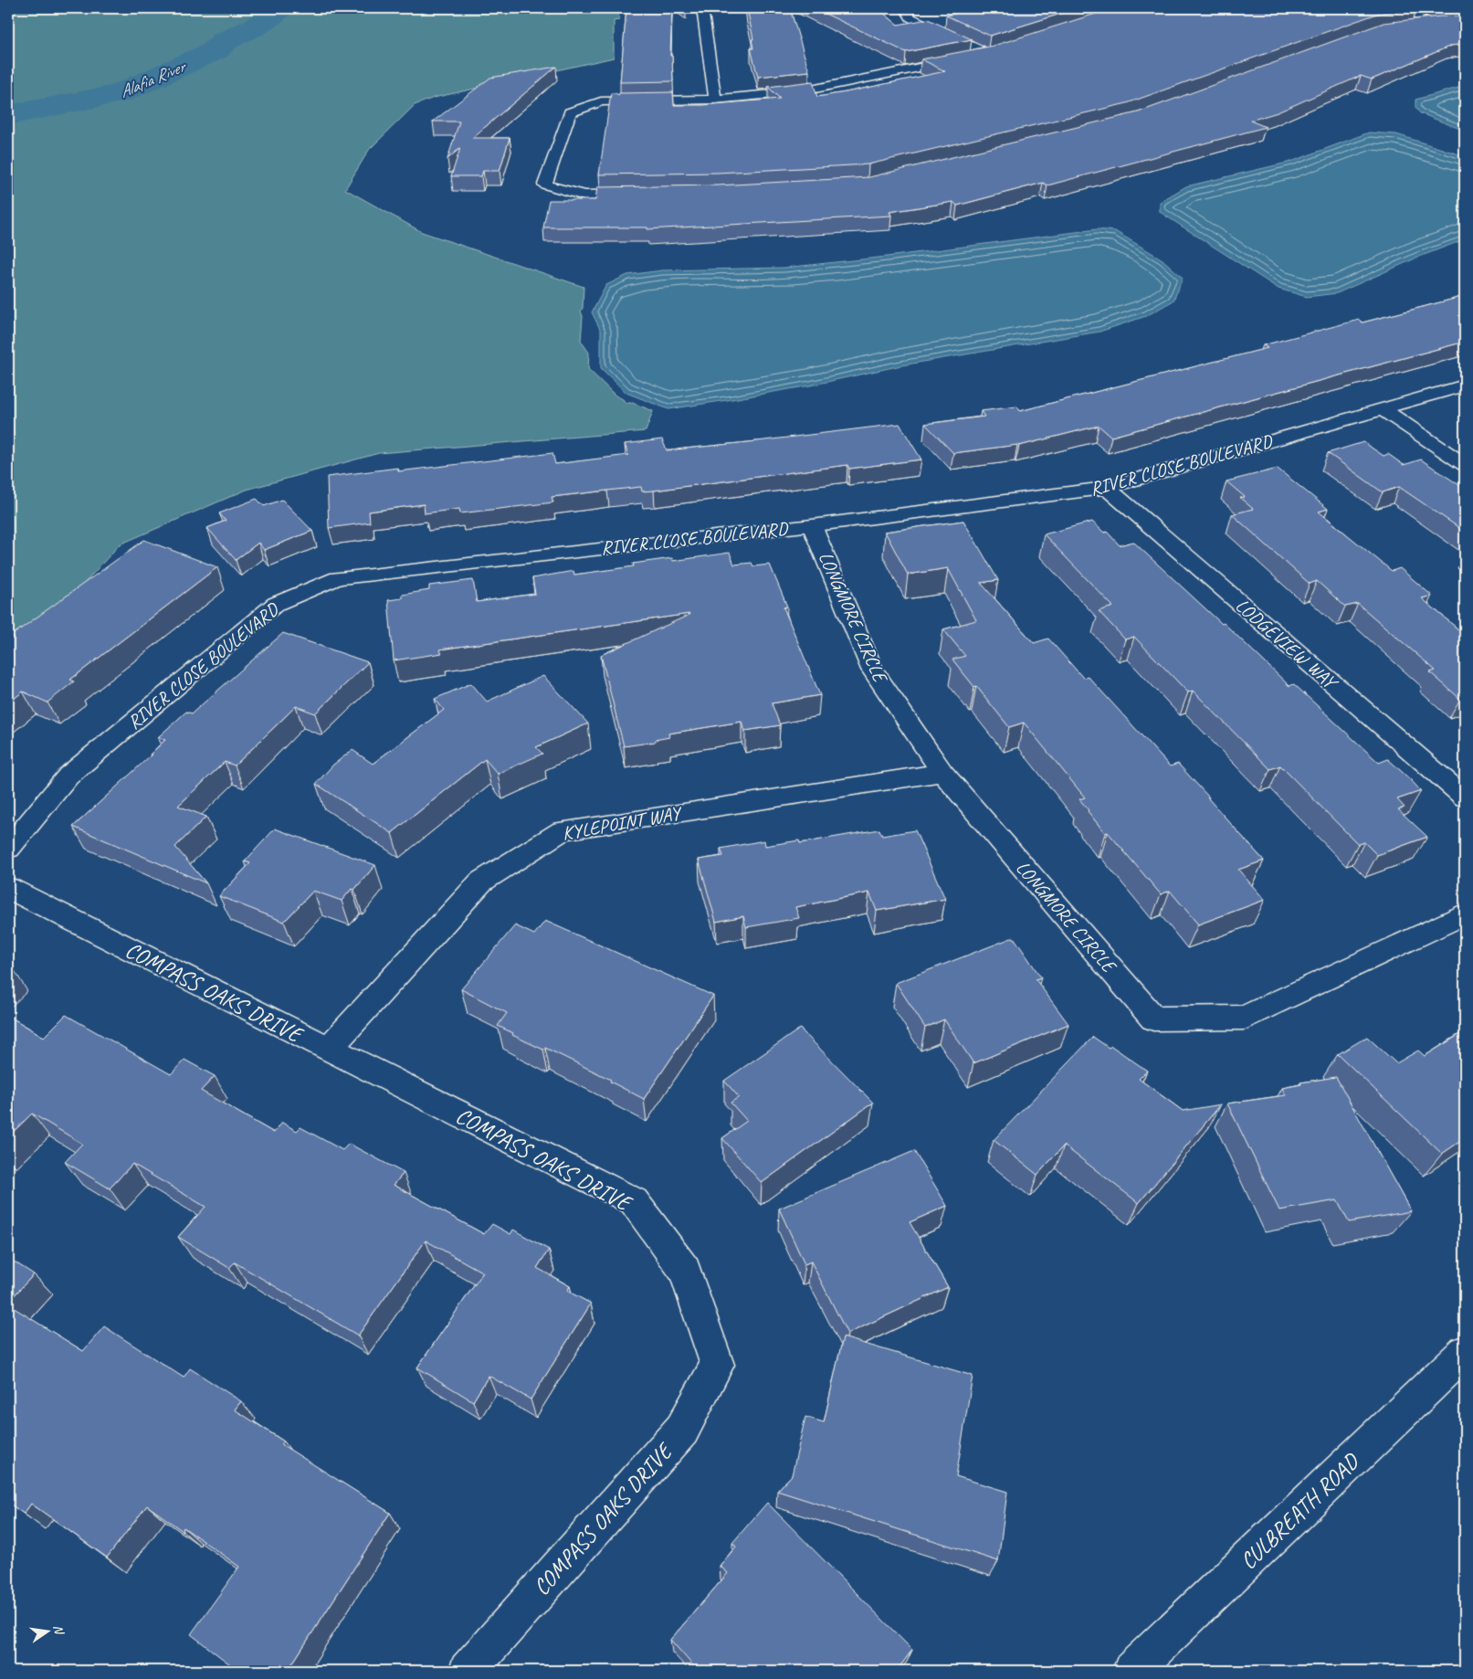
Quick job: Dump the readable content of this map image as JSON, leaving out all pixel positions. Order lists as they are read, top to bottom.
{
  "streets": {
    "street": [
      "RIVER CLOSE BOULEVARD",
      "LONGMORE CIRCLE",
      "LODGEVIEW WAY",
      "KYLEPOINT WAY",
      "COMPASS OAKS DRIVE",
      "CULBREATH ROAD"
    ]
  },
  "crossings": [
    ["RIVER CLOSE BOULEVARD", "LONGMORE CIRCLE"],
    ["RIVER CLOSE BOULEVARD", "LODGEVIEW WAY"],
    ["LONGMORE CIRCLE", "KYLEPOINT WAY"],
    ["KYLEPOINT WAY", "COMPASS OAKS DRIVE"]
  ],
  "water": ["Alafia River"],
  "north": "right"
}
